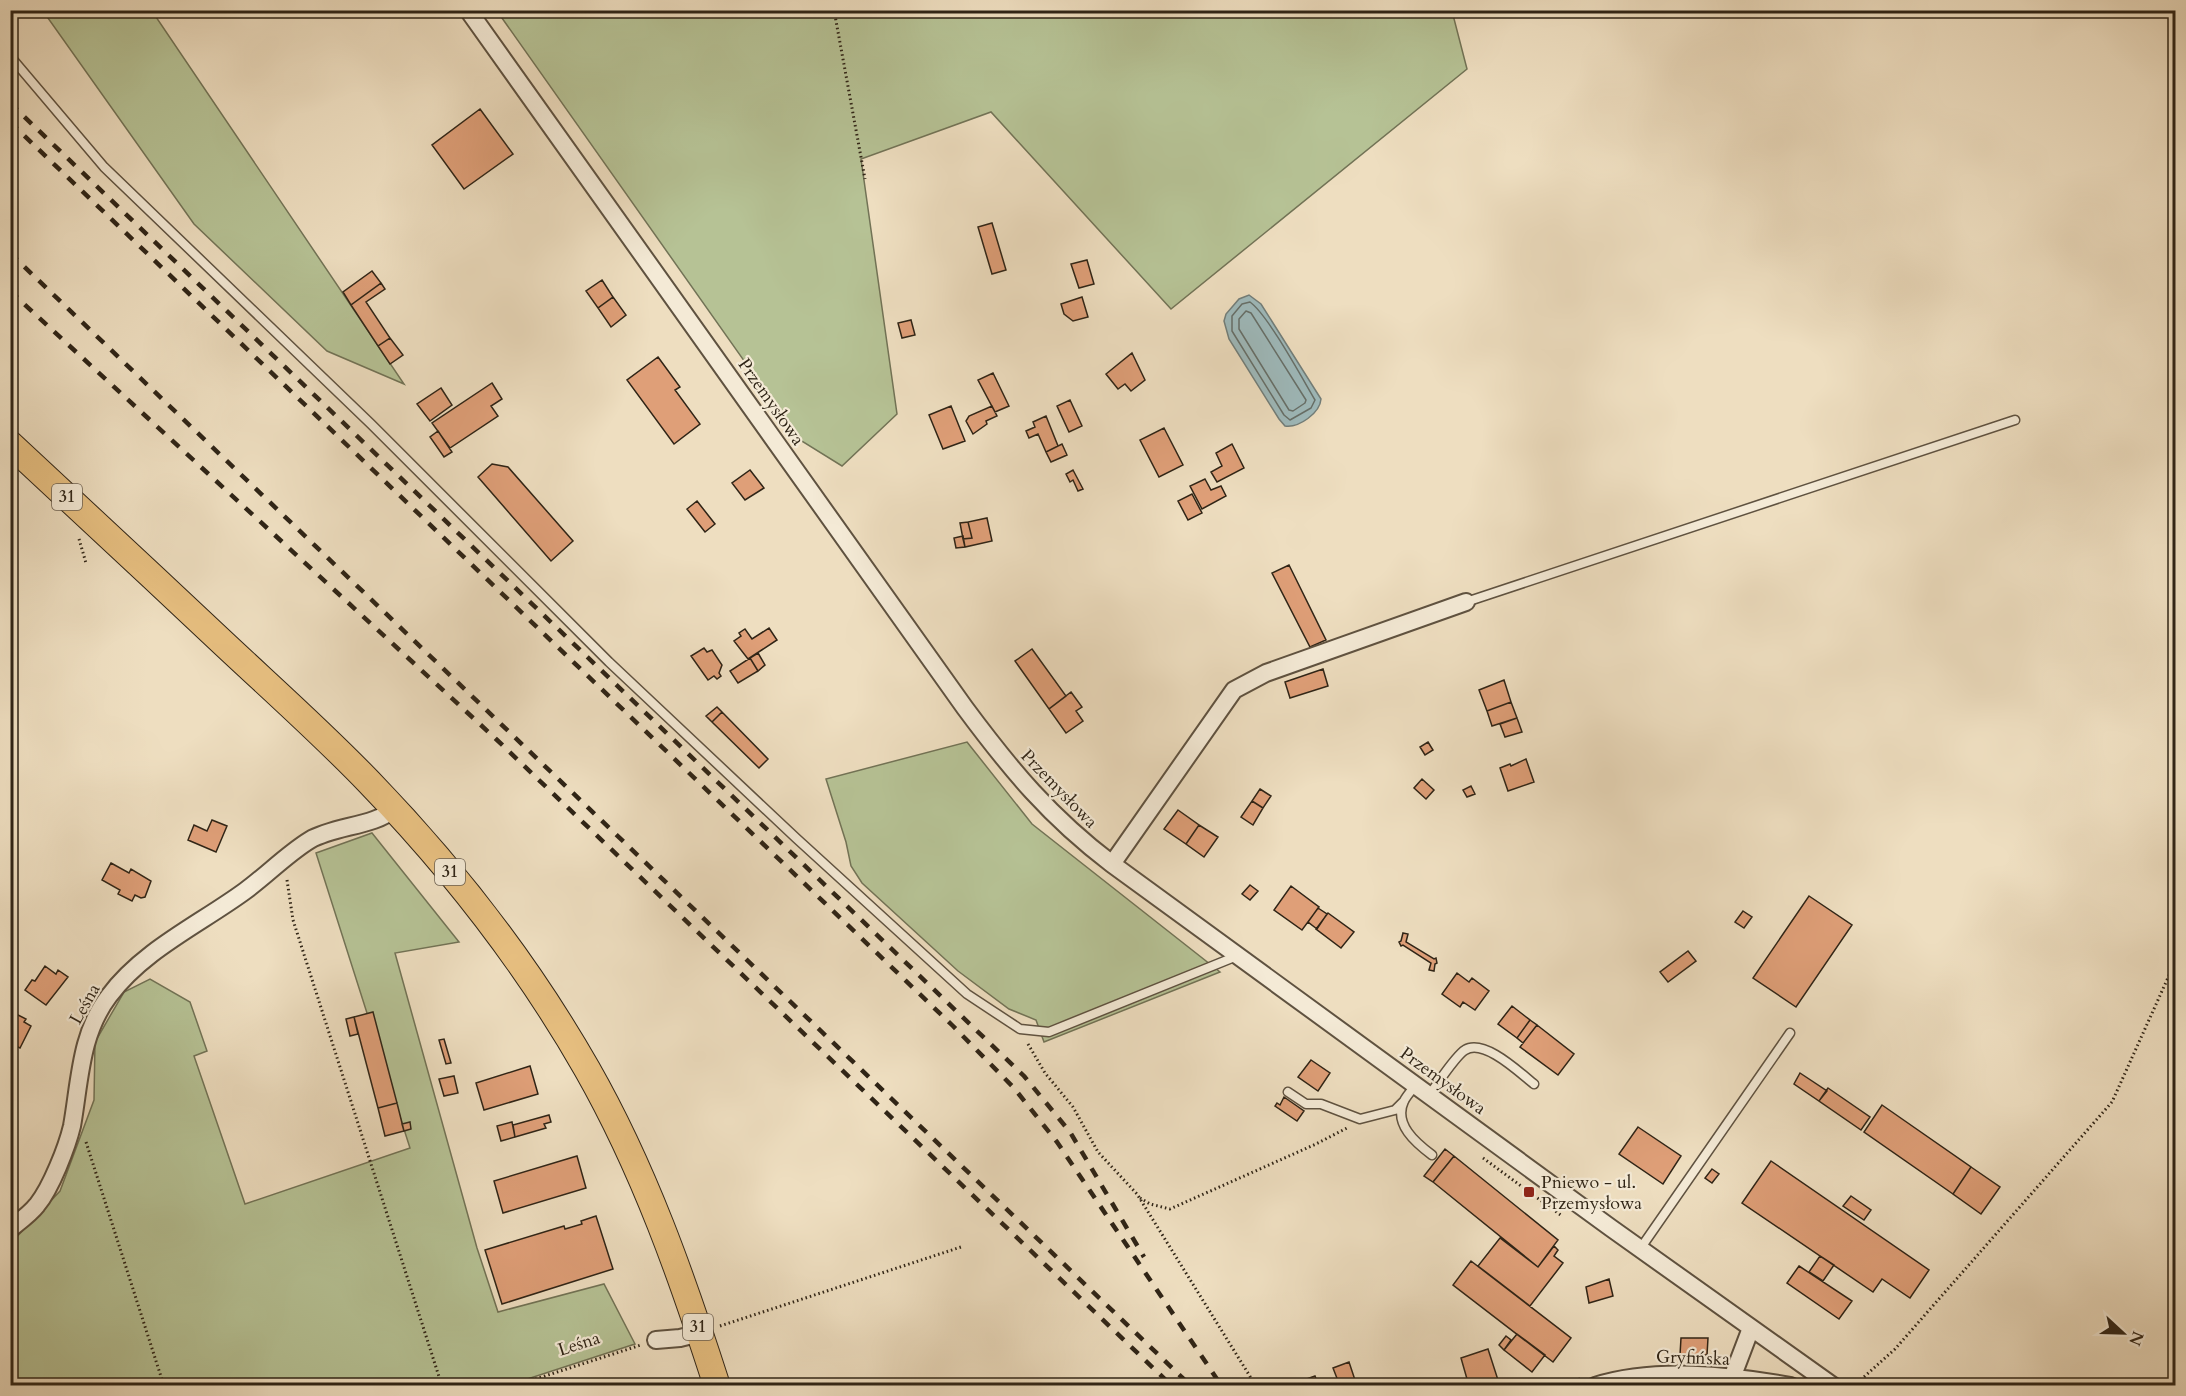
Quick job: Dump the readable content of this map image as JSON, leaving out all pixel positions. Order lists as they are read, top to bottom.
{
  "streets": {
    "main road": ["31"],
    "street": ["Przemysłowa", "Leśna", "Gryfińska"]
  },
  "crossings": [
    ["31", "Leśna"]
  ],
  "places": {
    "transit": ["Pniewo - ul. Przemysłowa"]
  },
  "north": "right"
}
